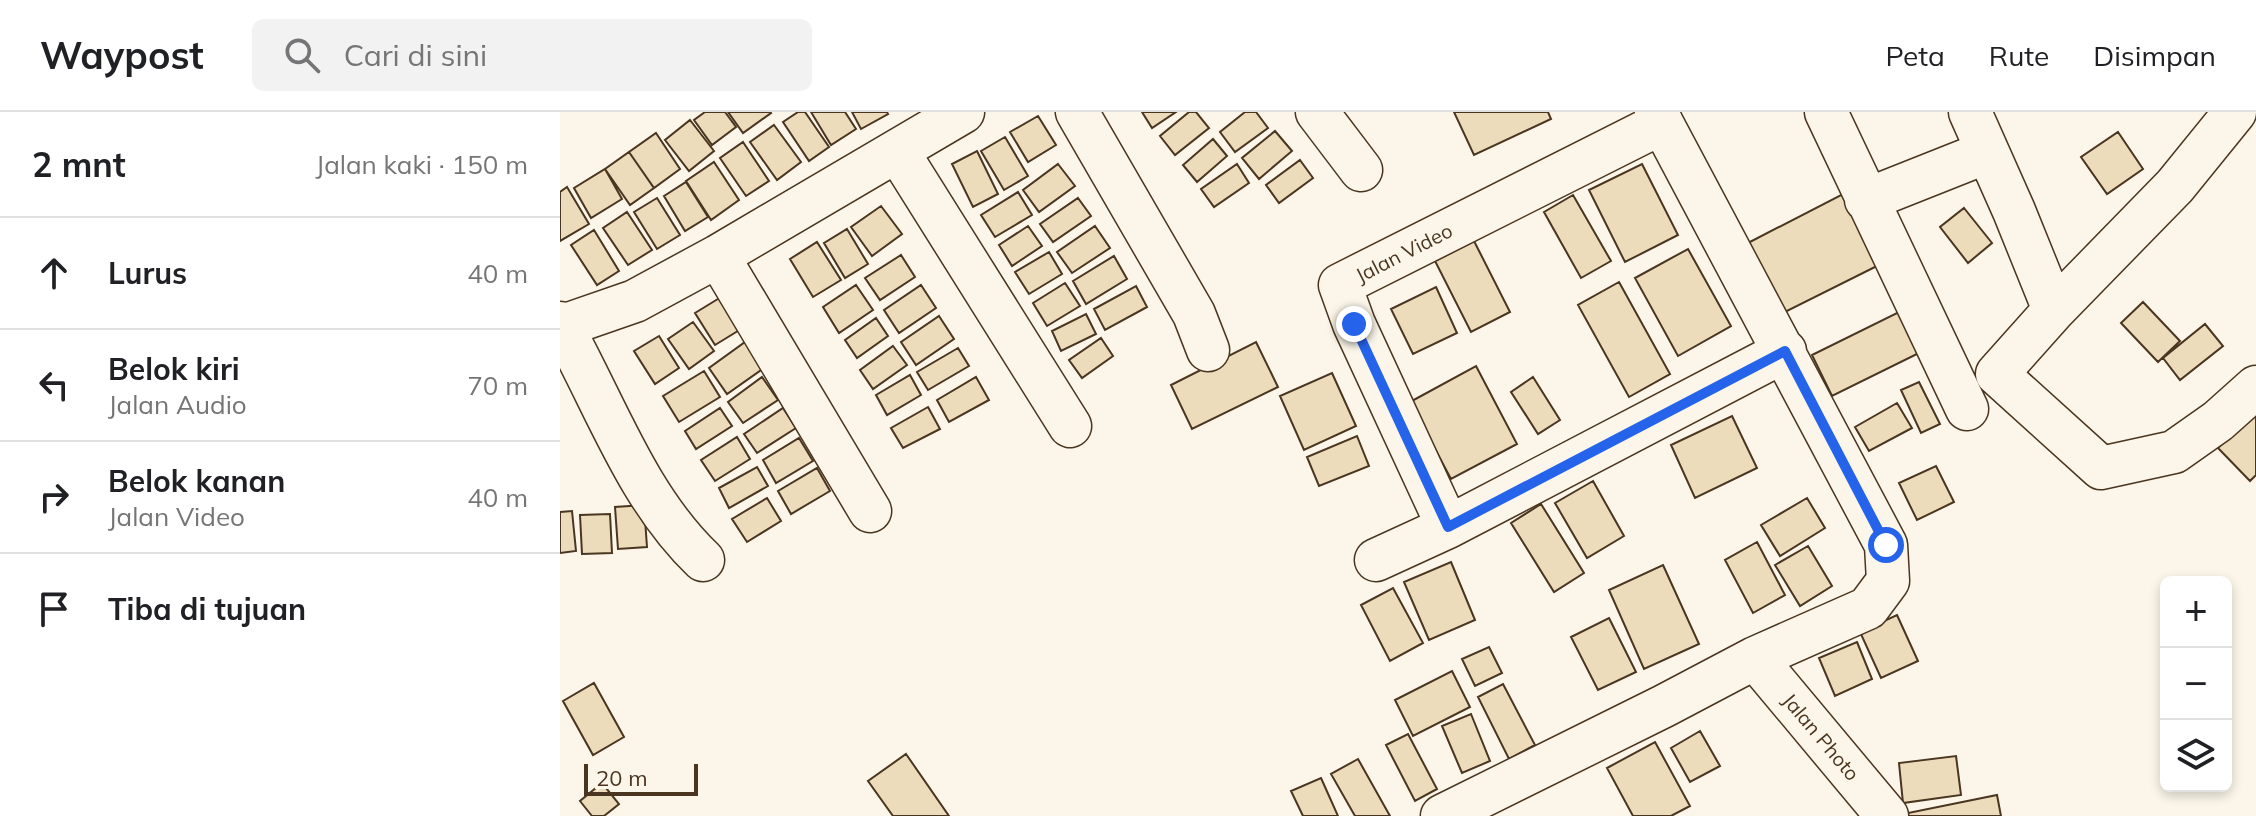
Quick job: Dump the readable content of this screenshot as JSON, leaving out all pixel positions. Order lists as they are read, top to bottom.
{
  "streets": {
    "street": ["Jalan Video", "Jalan Photo"]
  },
  "scale_bar": "20 m",
  "page": {
    "header": "Waypost",
    "search": "Cari di sini",
    "nav": ["Peta", "Rute", "Disimpan"],
    "heading": ["2 mnt", "Jalan kaki · 150 m"],
    "list": [
      ["Lurus", "40 m"],
      ["Belok kiri", "Jalan Audio", "70 m"],
      ["Belok kanan", "Jalan Video", "40 m"],
      "Tiba di tujuan"
    ],
    "map_buttons": ["+", "−"],
    "scale": "20 m"
  }
}
